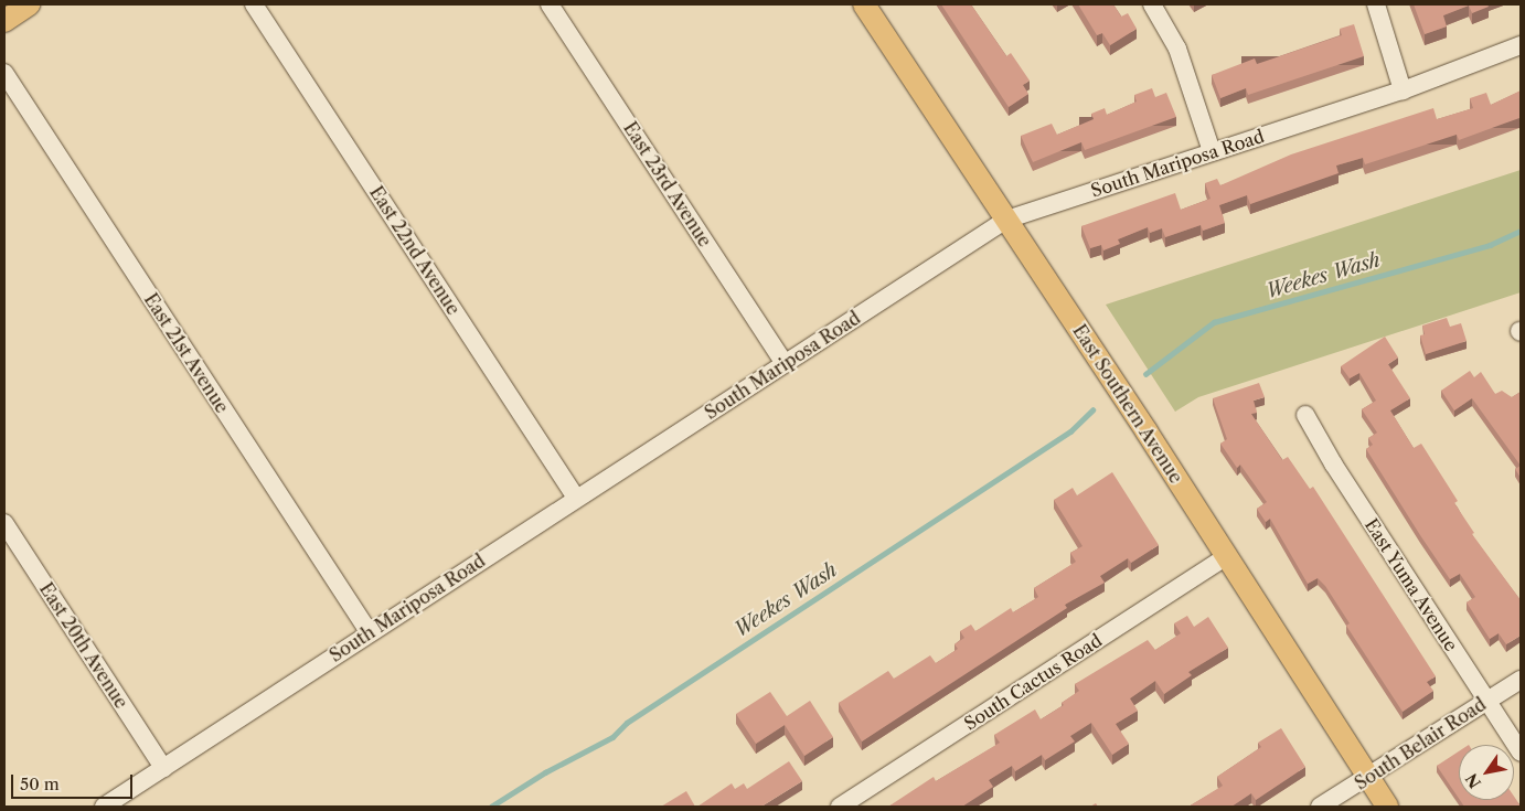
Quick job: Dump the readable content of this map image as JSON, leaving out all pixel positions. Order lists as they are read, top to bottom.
{
  "streets": {
    "main road": ["East Southern Avenue"],
    "street": [
      "South Mariposa Road",
      "East 23rd Avenue",
      "East 22nd Avenue",
      "East 21st Avenue",
      "East Yuma Avenue",
      "East 20th Avenue",
      "South Cactus Road",
      "South Belair Road"
    ]
  },
  "crossings": [
    ["South Mariposa Road", "East 23rd Avenue"],
    ["South Mariposa Road", "East 22nd Avenue"],
    ["South Mariposa Road", "East 21st Avenue"],
    ["South Mariposa Road", "East Southern Avenue"],
    ["South Mariposa Road", "East 20th Avenue"],
    ["East Southern Avenue", "South Cactus Road"],
    ["East Southern Avenue", "South Belair Road"],
    ["East Yuma Avenue", "South Belair Road"]
  ],
  "water": ["Weekes Wash"],
  "scale_bar": "50 m",
  "north": "bottom left"
}
